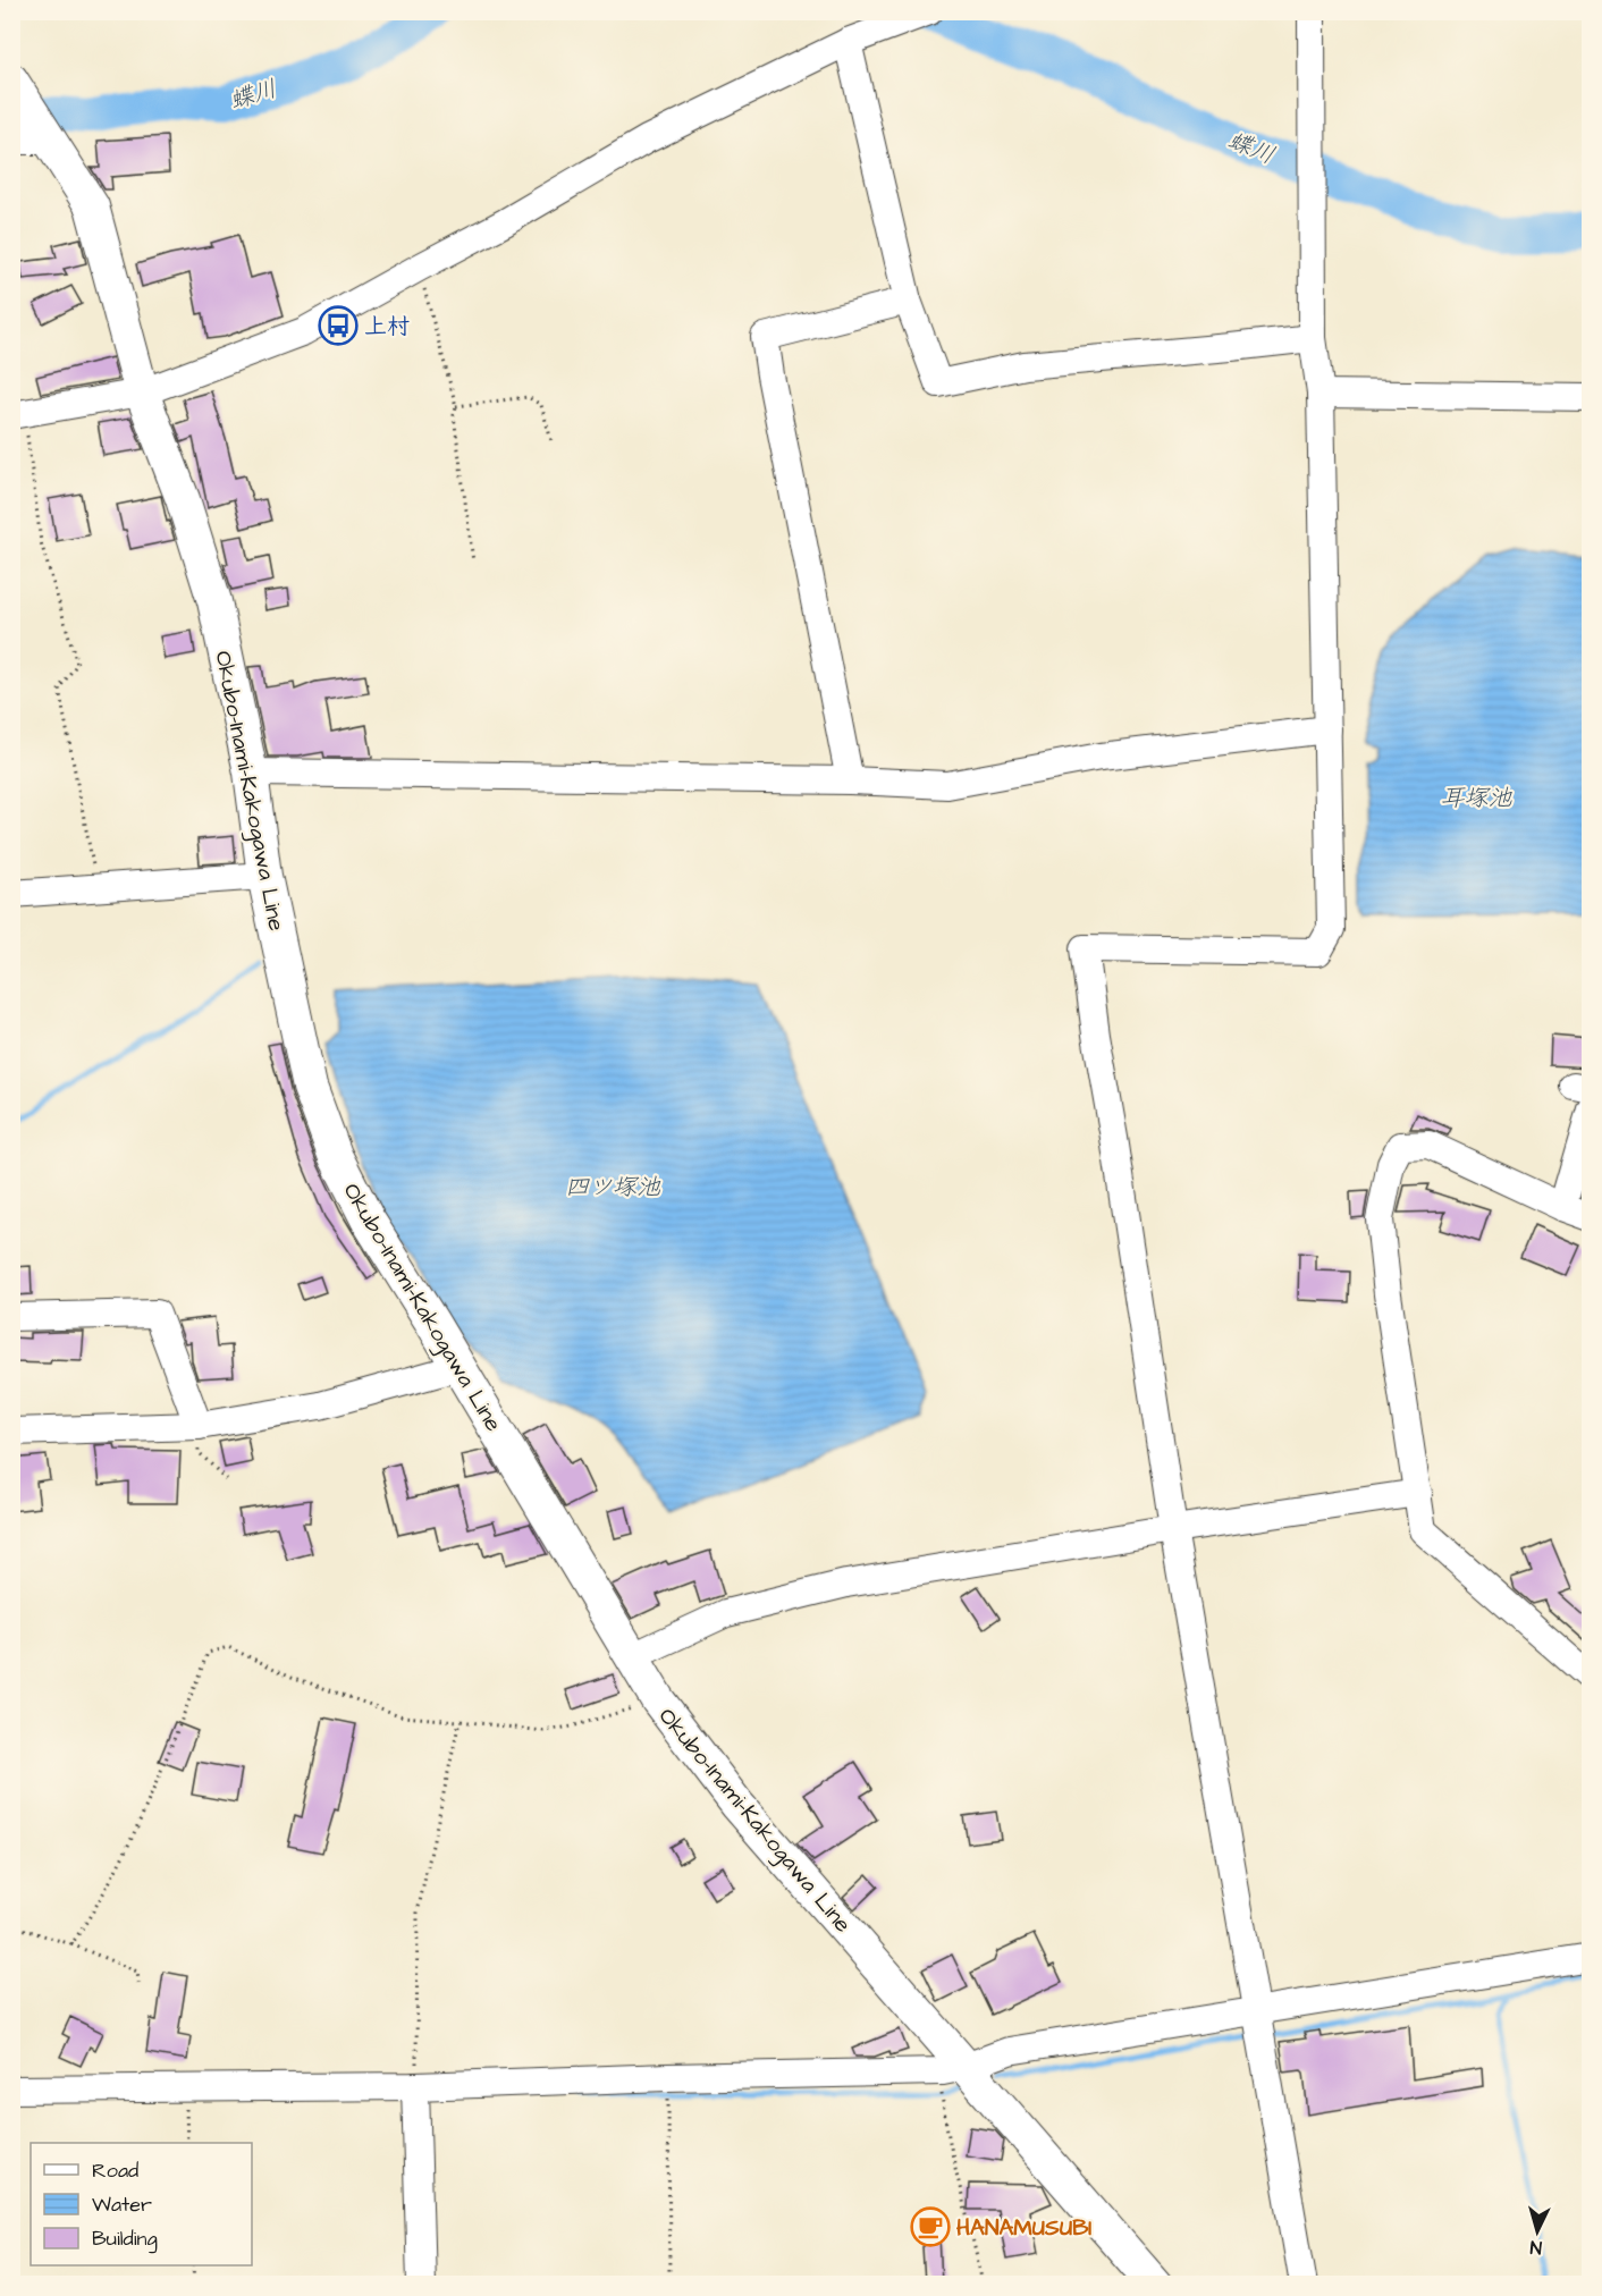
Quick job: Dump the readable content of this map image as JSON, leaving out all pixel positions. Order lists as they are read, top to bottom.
{
  "streets": {
    "main road": ["Okubo-Inami-Kakogawa Line"]
  },
  "water": ["蝶川", "耳塚池", "四ツ塚池"],
  "places": {
    "bus stop": ["上村"],
    "cafe": ["HANAMUSUBI"]
  },
  "legend": ["Road", "Water", "Building"],
  "north": "bottom"
}
